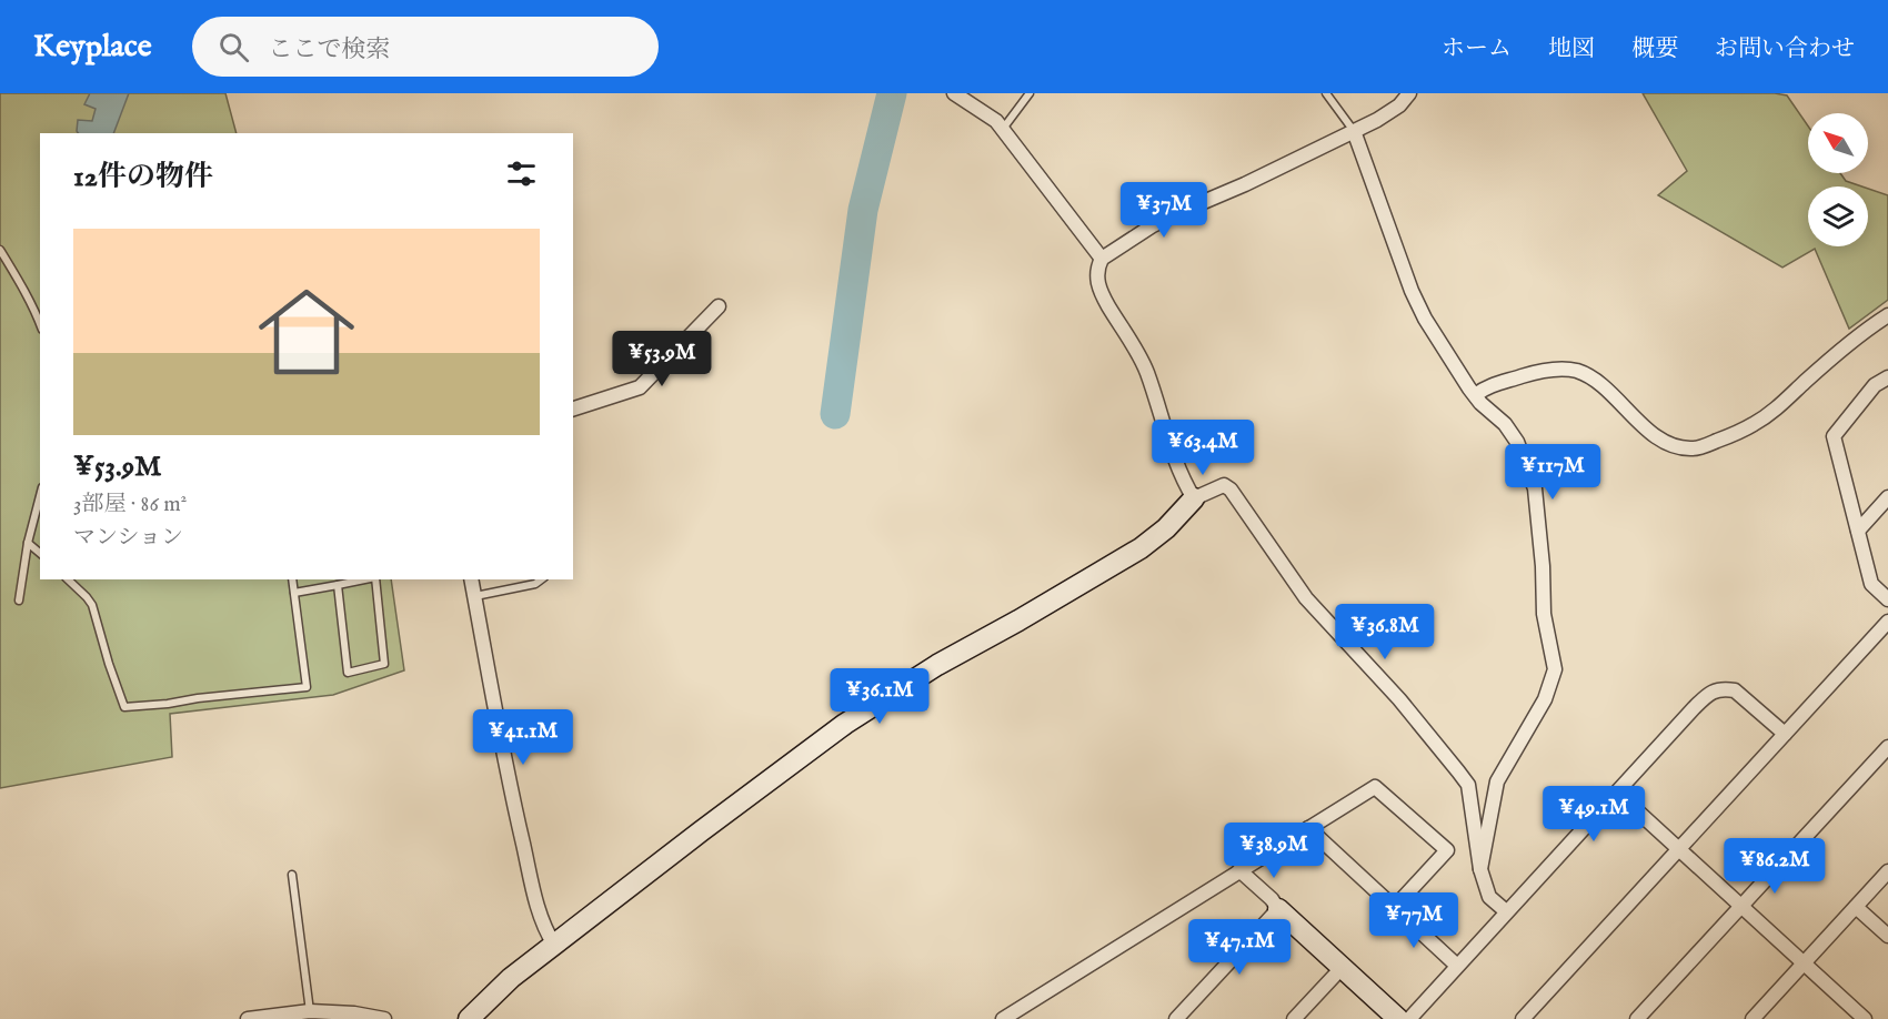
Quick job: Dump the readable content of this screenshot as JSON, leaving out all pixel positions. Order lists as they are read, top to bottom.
{
  "north": "top left",
  "page": {
    "header": "Keyplace",
    "search": "ここで検索",
    "nav": [
      "ホーム",
      "地図",
      "概要",
      "お問い合わせ"
    ],
    "heading": "12件の物件",
    "price": [
      "¥37M",
      "¥53.9M",
      "¥63.4M",
      "¥117M",
      "¥36.8M",
      "¥36.1M",
      "¥41.1M",
      "¥49.1M",
      "¥38.9M",
      "¥86.2M",
      "¥77M",
      "¥47.1M"
    ],
    "list": [
      {
        "name": "¥53.9M",
        "note": "3部屋 · 86 m² · マンション"
      }
    ]
  }
}
